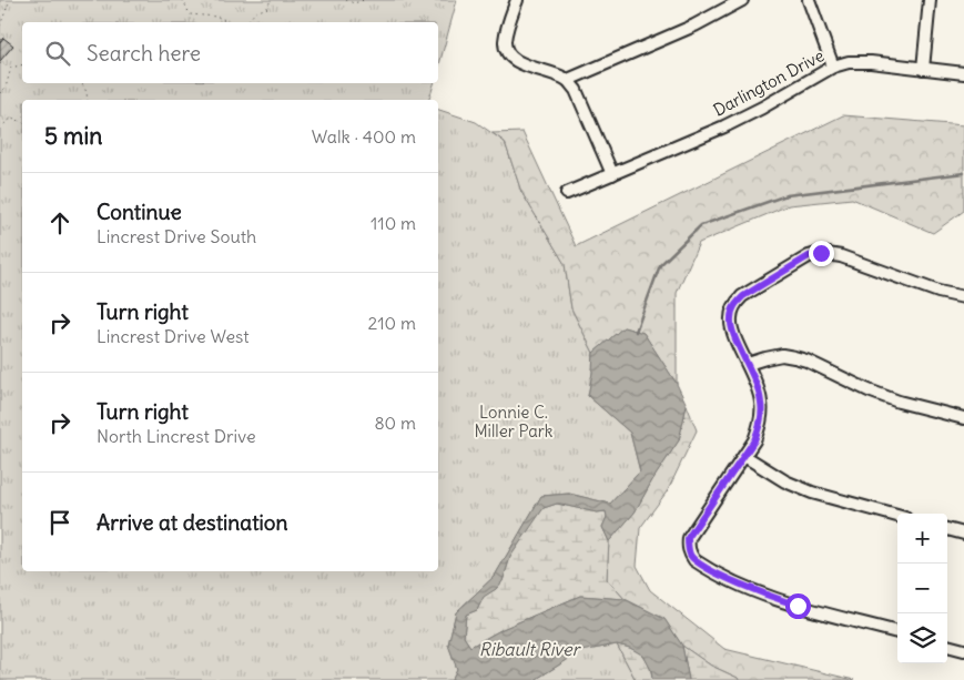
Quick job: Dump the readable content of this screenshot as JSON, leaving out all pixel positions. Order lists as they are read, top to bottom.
{
  "streets": {
    "street": ["Darlington Drive"]
  },
  "water": ["Ribault River"],
  "parks": ["Lonnie C. Miller Park"],
  "page": {
    "search": "Search here",
    "heading": ["5 min", "Walk · 400 m"],
    "list": [
      ["Continue", "Lincrest Drive South", "110 m"],
      ["Turn right", "Lincrest Drive West", "210 m"],
      ["Turn right", "North Lincrest Drive", "80 m"],
      "Arrive at destination"
    ],
    "map_buttons": ["+", "−"]
  }
}
